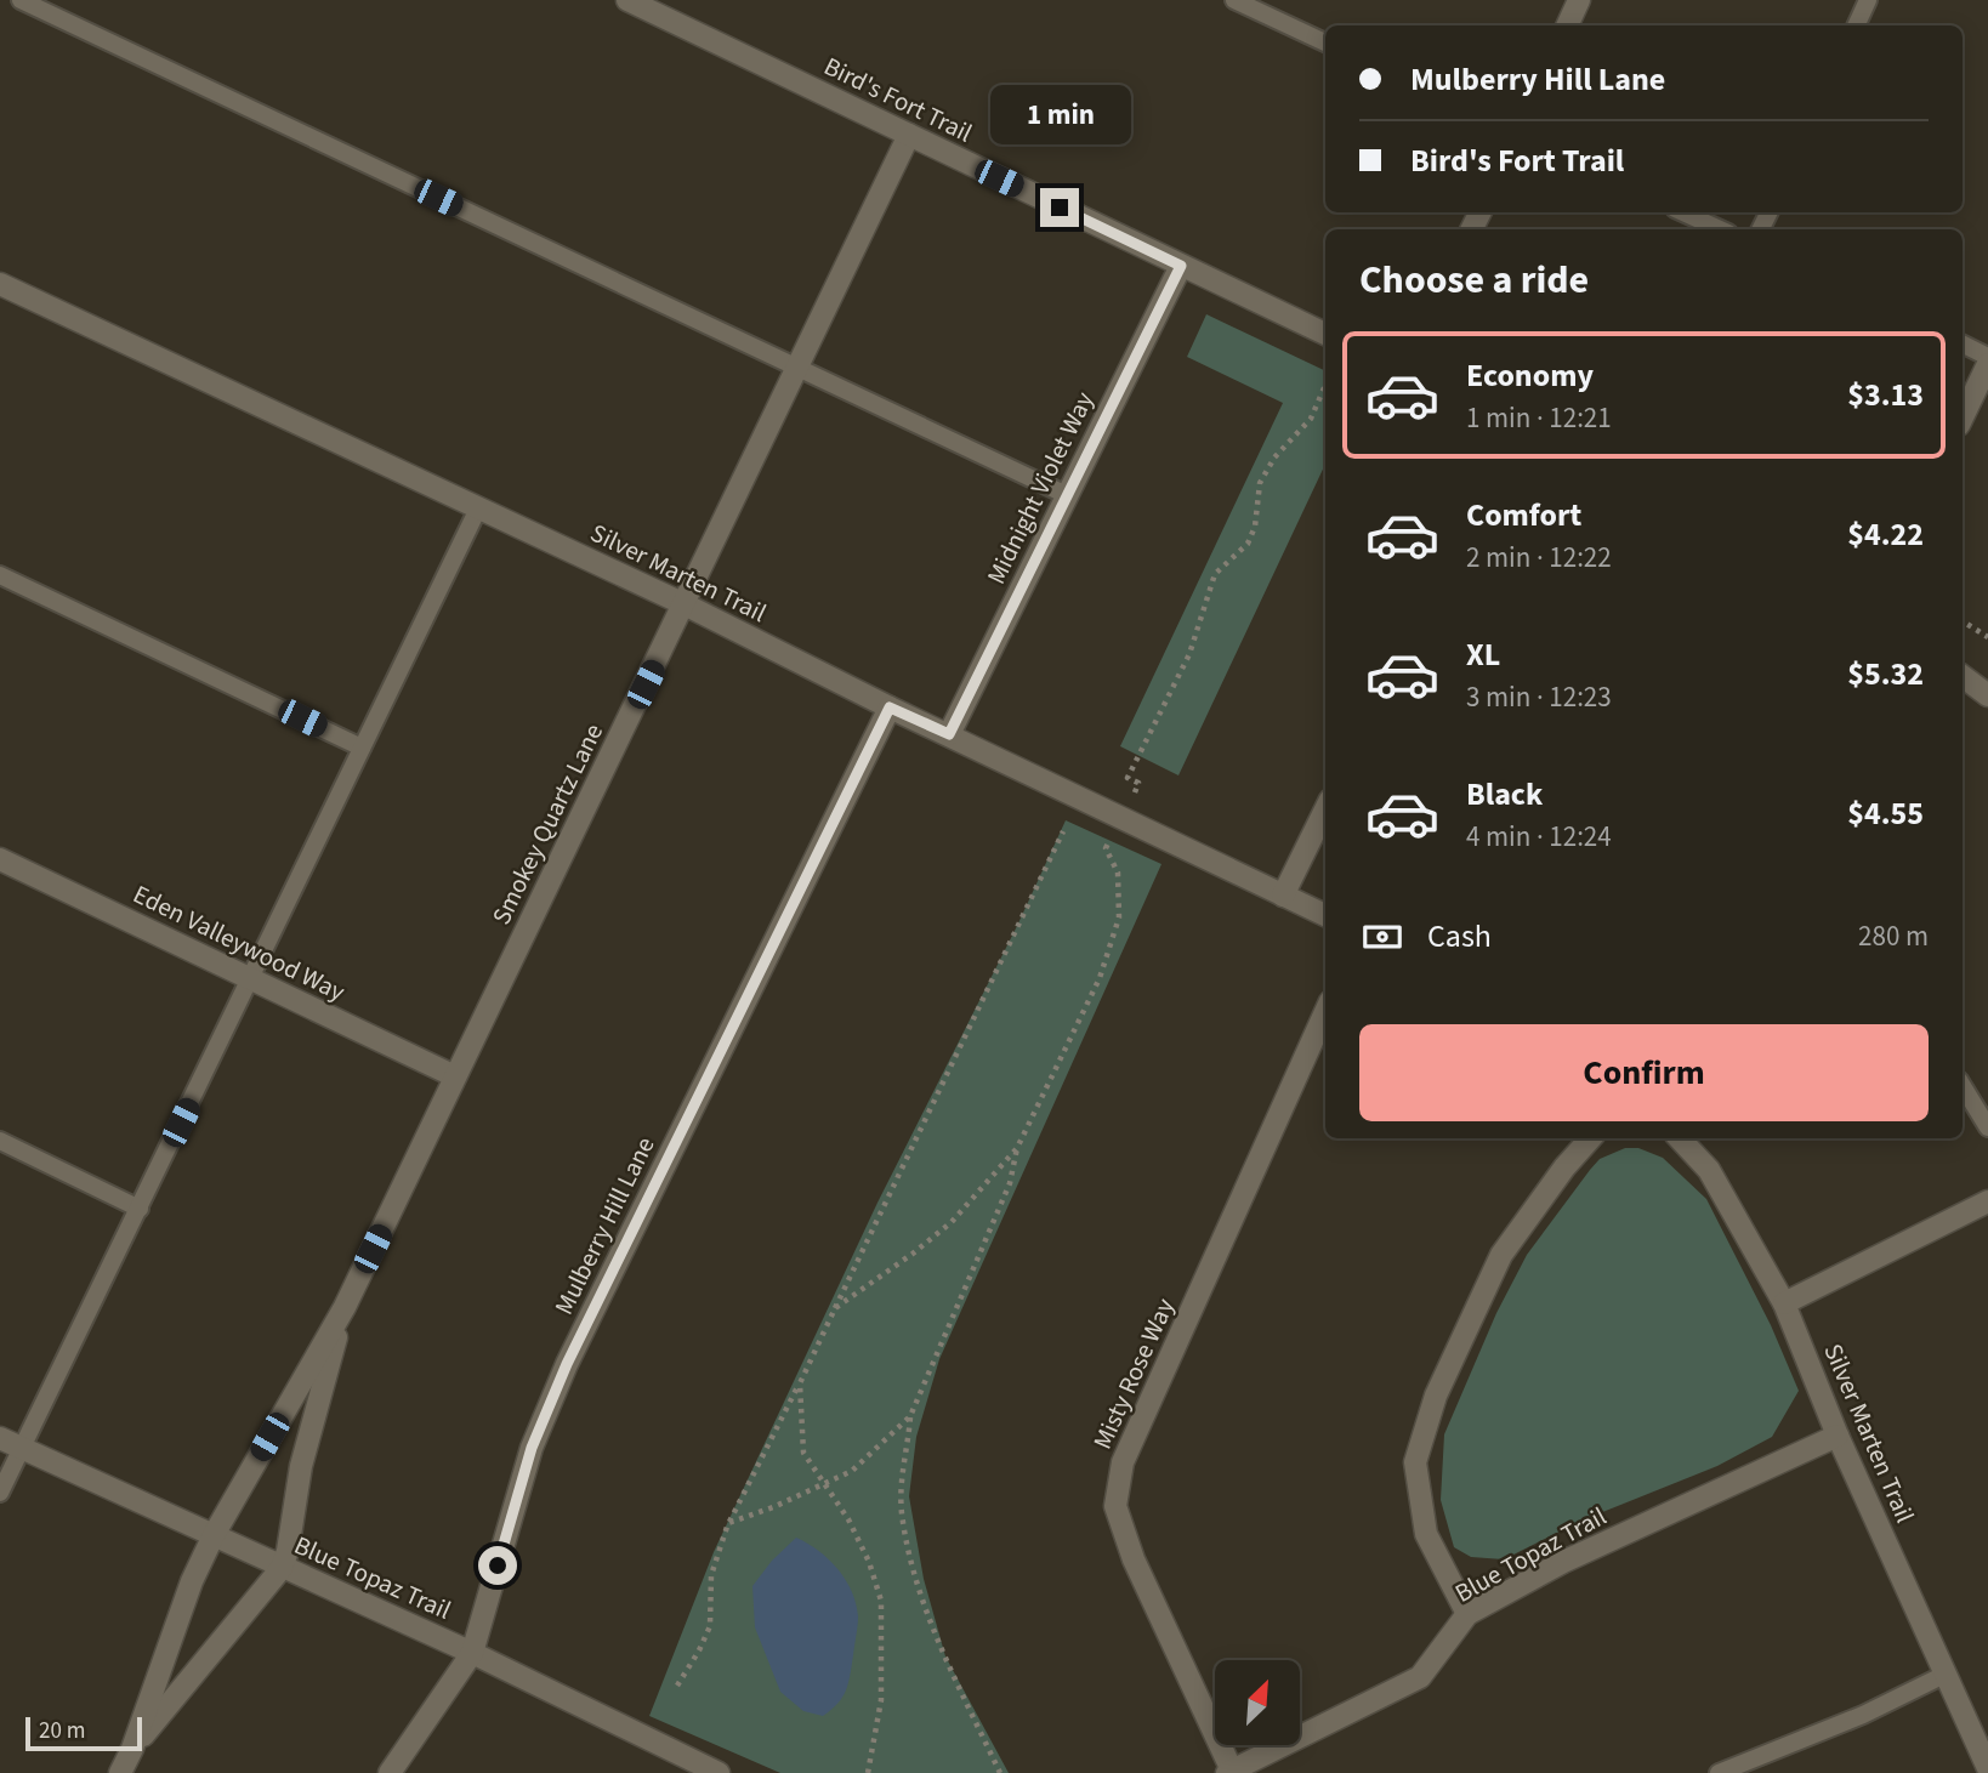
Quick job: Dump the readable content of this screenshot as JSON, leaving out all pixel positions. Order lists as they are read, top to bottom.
{
  "streets": {
    "street": [
      "Bird's Fort Trail",
      "Midnight Violet Way",
      "Silver Marten Trail",
      "Smokey Quartz Lane",
      "Eden Valleywood Way",
      "Mulberry Hill Lane",
      "Misty Rose Way",
      "Blue Topaz Trail"
    ]
  },
  "crossings": [
    ["Bird's Fort Trail", "Midnight Violet Way"],
    ["Bird's Fort Trail", "Smokey Quartz Lane"],
    ["Midnight Violet Way", "Silver Marten Trail"],
    ["Silver Marten Trail", "Smokey Quartz Lane"],
    ["Silver Marten Trail", "Mulberry Hill Lane"],
    ["Silver Marten Trail", "Blue Topaz Trail"],
    ["Smokey Quartz Lane", "Eden Valleywood Way"],
    ["Smokey Quartz Lane", "Blue Topaz Trail"],
    ["Mulberry Hill Lane", "Blue Topaz Trail"],
    ["Misty Rose Way", "Blue Topaz Trail"]
  ],
  "scale_bar": "20 m",
  "north": "top right",
  "page": {
    "banner": ["Mulberry Hill Lane", "Bird's Fort Trail"],
    "bubble": "1 min",
    "heading": "Choose a ride",
    "list": [
      {
        "name": "Economy",
        "note": "1 min · 12:21",
        "value": "$3.13"
      },
      {
        "name": "Comfort",
        "note": "2 min · 12:22",
        "value": "$4.22"
      },
      {
        "name": "XL",
        "note": "3 min · 12:23",
        "value": "$5.32"
      },
      {
        "name": "Black",
        "note": "4 min · 12:24",
        "value": "$4.55"
      }
    ],
    "pay": ["Cash", "280 m"],
    "buttons": "Confirm",
    "scale": "20 m"
  }
}
